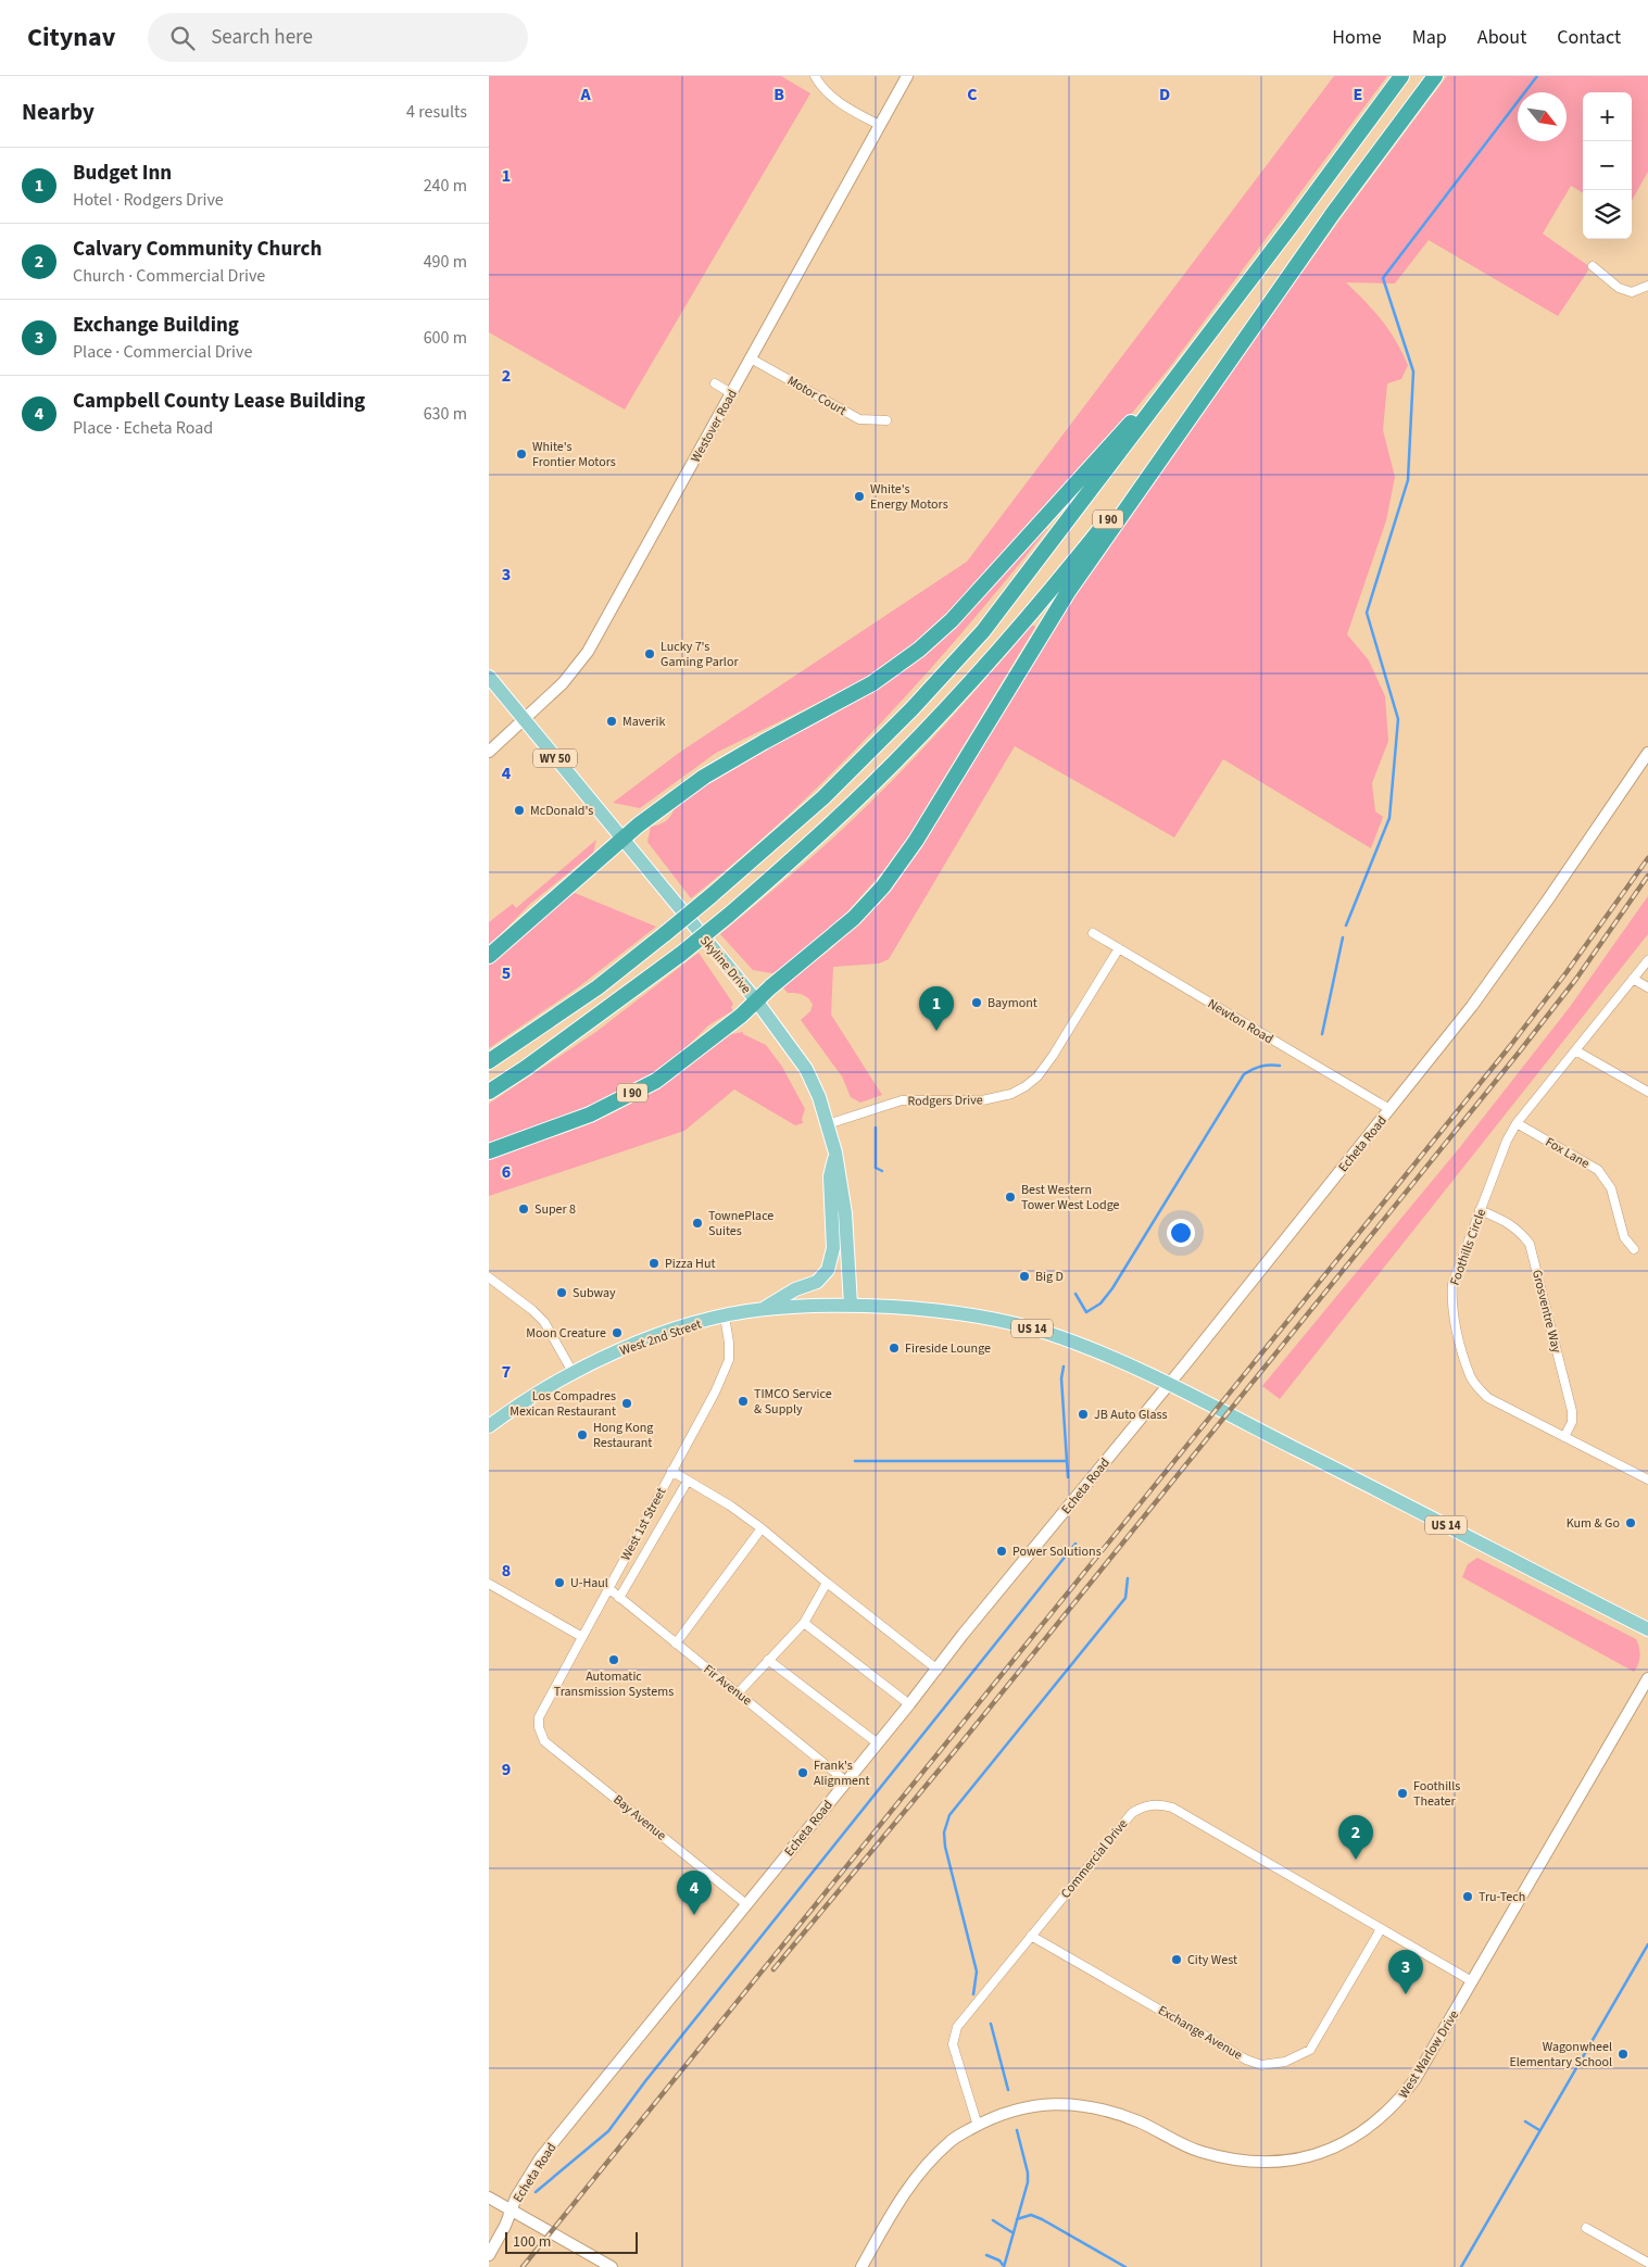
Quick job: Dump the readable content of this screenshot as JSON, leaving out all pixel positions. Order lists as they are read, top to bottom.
{
  "streets": {
    "highway": ["I 90"],
    "main road": [
      "WY 50",
      "Skyline Drive",
      "US 14",
      "West 2nd Street"
    ],
    "street": [
      "Motor Court",
      "Westover Road",
      "Newton Road",
      "Rodgers Drive",
      "Echeta Road",
      "Fox Lane",
      "Foothills Circle",
      "Grosventre Way",
      "West 1st Street",
      "Fir Avenue",
      "Bay Avenue",
      "Commercial Drive",
      "Exchange Avenue",
      "West Warlow Drive"
    ]
  },
  "crossings": [
    ["Motor Court", "Westover Road"],
    ["Westover Road", "Skyline Drive"],
    ["I 90", "Skyline Drive"],
    ["Skyline Drive", "Rodgers Drive"],
    ["Skyline Drive", "US 14"],
    ["Skyline Drive", "West 2nd Street"],
    ["Newton Road", "Rodgers Drive"],
    ["Newton Road", "Echeta Road"],
    ["Echeta Road", "US 14"],
    ["Echeta Road", "Fir Avenue"],
    ["Echeta Road", "Bay Avenue"],
    ["Fox Lane", "Foothills Circle"],
    ["Foothills Circle", "Grosventre Way"],
    ["US 14", "West 2nd Street"],
    ["West 2nd Street", "West 1st Street"],
    ["West 1st Street", "Fir Avenue"],
    ["West 1st Street", "Bay Avenue"],
    ["Commercial Drive", "Exchange Avenue"],
    ["Commercial Drive", "West Warlow Drive"]
  ],
  "places": [
    "White's Frontier Motors",
    "White's Energy Motors",
    "Lucky 7's Gaming Parlor",
    "Maverik",
    "McDonald's",
    "Baymont",
    "Best Western Tower West Lodge",
    "Super 8",
    "TownePlace Suites",
    "Pizza Hut",
    "Big D",
    "Subway",
    "Moon Creature",
    "Fireside Lounge",
    "TIMCO Service & Supply",
    "Los Compadres Mexican Restaurant",
    "JB Auto Glass",
    "Hong Kong Restaurant",
    "Kum & Go",
    "Power Solutions",
    "U-Haul",
    "Automatic Transmission Systems",
    "Frank's Alignment",
    "Foothills Theater",
    "Tru-Tech",
    "City West",
    "Wagonwheel Elementary School"
  ],
  "scale_bar": "100 m",
  "north": "bottom right",
  "page": {
    "header": "Citynav",
    "search": "Search here",
    "nav": [
      "Home",
      "Map",
      "About",
      "Contact"
    ],
    "heading": ["Nearby", "4 results"],
    "map_buttons": ["+", "−"],
    "list": [
      {
        "mark": "1",
        "name": "Budget Inn",
        "note": "Hotel · Rodgers Drive",
        "value": "240 m"
      },
      {
        "mark": "2",
        "name": "Calvary Community Church",
        "note": "Church · Commercial Drive",
        "value": "490 m"
      },
      {
        "mark": "3",
        "name": "Exchange Building",
        "note": "Place · Commercial Drive",
        "value": "600 m"
      },
      {
        "mark": "4",
        "name": "Campbell County Lease Building",
        "note": "Place · Echeta Road",
        "value": "630 m"
      }
    ],
    "pins": [
      "1",
      "2",
      "4",
      "3"
    ],
    "scale": "100 m"
  },
  "grid": {
    "columns": [
      "A",
      "B",
      "C",
      "D",
      "E"
    ],
    "rows": [
      "1",
      "2",
      "3",
      "4",
      "5",
      "6",
      "7",
      "8",
      "9"
    ]
  }
}
